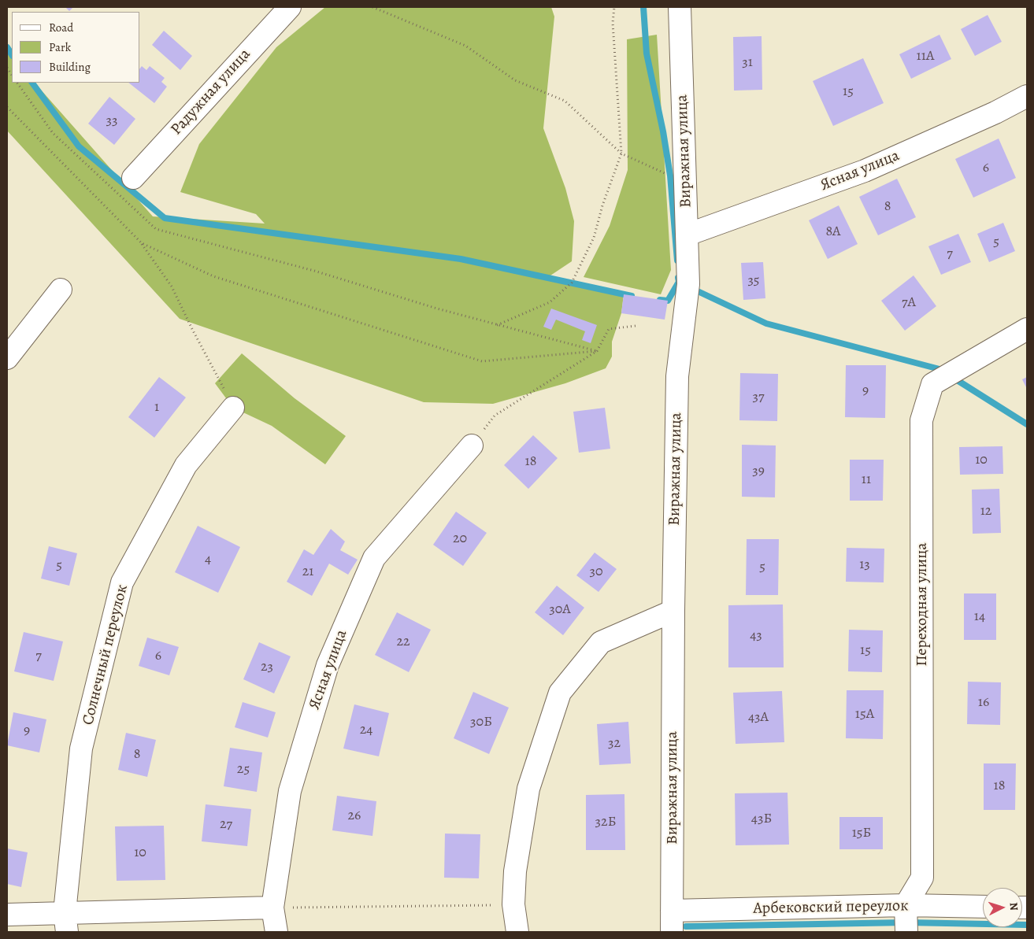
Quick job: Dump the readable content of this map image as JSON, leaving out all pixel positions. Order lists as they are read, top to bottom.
{
  "streets": {
    "street": [
      "Радужная улица",
      "Виражная улица",
      "Ясная улица",
      "Переходная улица",
      "Солнечный переулок",
      "Арбековский переулок"
    ]
  },
  "crossings": [
    ["Виражная улица", "Ясная улица"],
    ["Виражная улица", "Арбековский переулок"],
    ["Переходная улица", "Арбековский переулок"]
  ],
  "house_numbers": [
    "11А",
    "31",
    "15",
    "33",
    "6",
    "8",
    "8А",
    "5",
    "7",
    "35",
    "7А",
    "9",
    "37",
    "1",
    "10",
    "18",
    "39",
    "11",
    "12",
    "20",
    "4",
    "13",
    "5",
    "5",
    "21",
    "30",
    "30А",
    "14",
    "43",
    "22",
    "15",
    "7",
    "6",
    "23",
    "16",
    "15А",
    "43А",
    "30Б",
    "24",
    "9",
    "32",
    "8",
    "25",
    "18",
    "26",
    "43Б",
    "32Б",
    "27",
    "15Б",
    "10"
  ],
  "legend": ["Road", "Park", "Building"],
  "north": "right"
}
